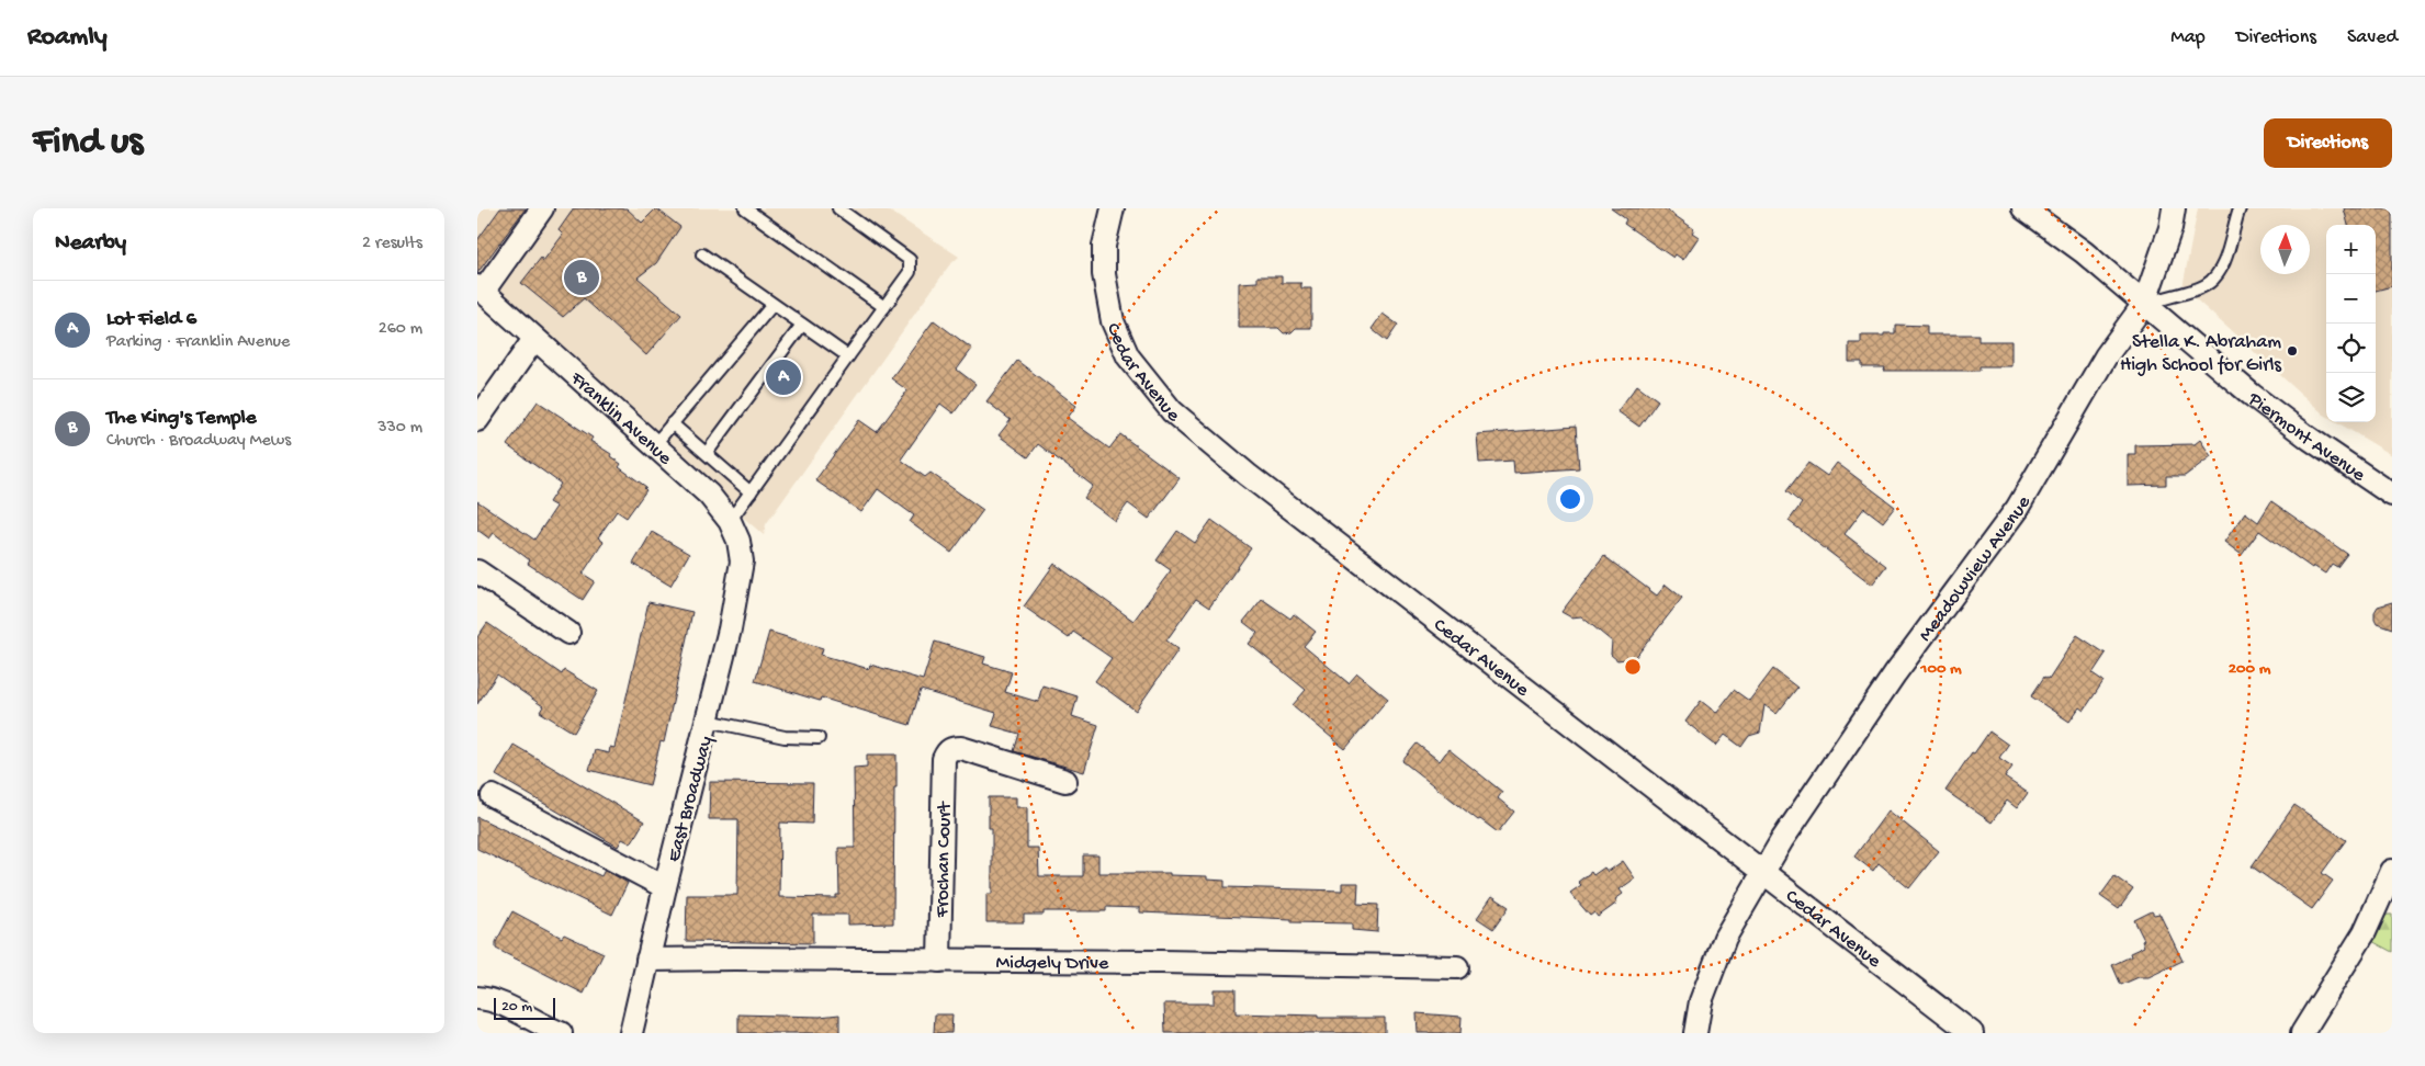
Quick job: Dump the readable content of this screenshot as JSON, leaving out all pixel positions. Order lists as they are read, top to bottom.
{
  "streets": {
    "street": [
      "Cedar Avenue",
      "Franklin Avenue",
      "Piermont Avenue",
      "Meadowview Avenue",
      "East Broadway",
      "Frochan Court",
      "Midgely Drive"
    ]
  },
  "crossings": [
    ["Cedar Avenue", "Meadowview Avenue"],
    ["Franklin Avenue", "East Broadway"],
    ["Piermont Avenue", "Meadowview Avenue"],
    ["East Broadway", "Midgely Drive"],
    ["Frochan Court", "Midgely Drive"]
  ],
  "places": ["Stella K. Abraham High School for Girls"],
  "scale_bar": "20 m",
  "north": "top",
  "page": {
    "header": "Roamly",
    "nav": ["Map", "Directions", "Saved"],
    "buttons": "Directions",
    "title": "Find us",
    "heading": ["Nearby", "2 results"],
    "map_buttons": ["+", "−"],
    "pins": ["B", "A"],
    "list": [
      {
        "mark": "A",
        "name": "Lot Field 6",
        "note": "Parking · Franklin Avenue",
        "value": "260 m"
      },
      {
        "mark": "B",
        "name": "The King's Temple",
        "note": "Church · Broadway Mews",
        "value": "330 m"
      }
    ],
    "scale": "20 m"
  },
  "rings": ["100 m", "200 m"]
}
